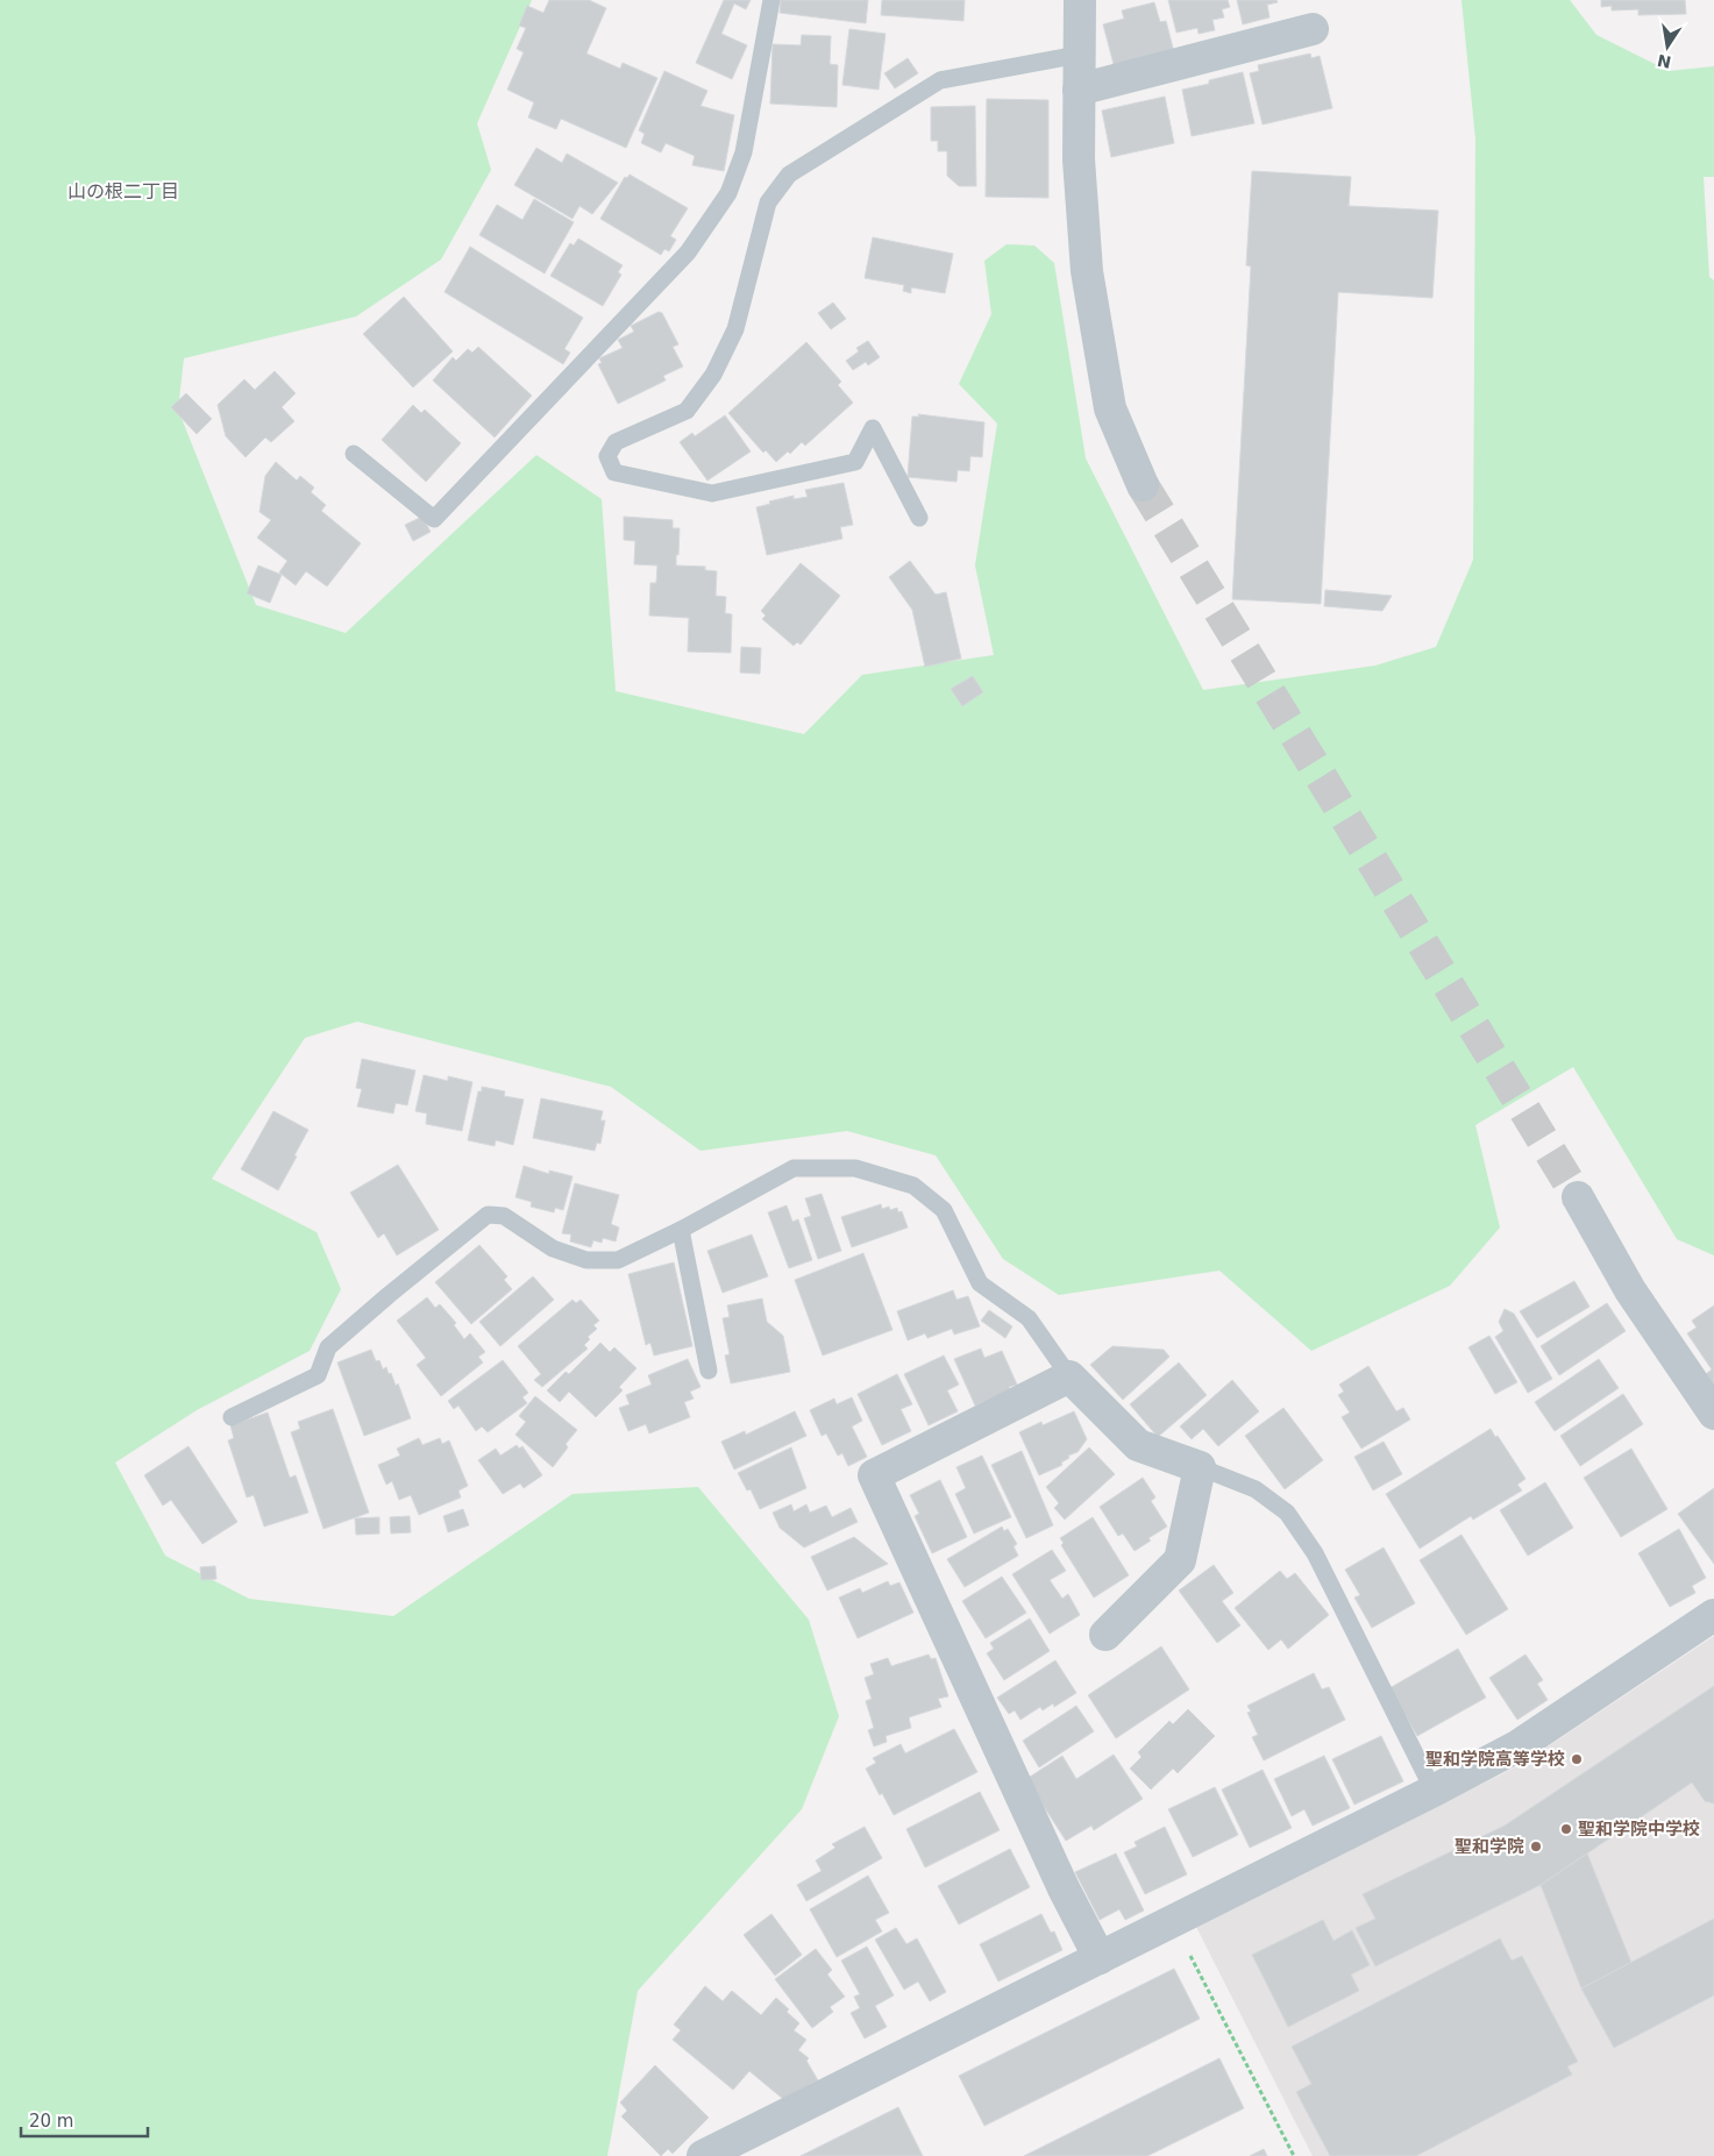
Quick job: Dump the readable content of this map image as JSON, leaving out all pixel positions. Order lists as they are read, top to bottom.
{
  "districts": ["山の根二丁目"],
  "places": ["聖和学院高等学校", "聖和学院中学校", "聖和学院"],
  "scale_bar": "20 m",
  "north": "bottom"
}
